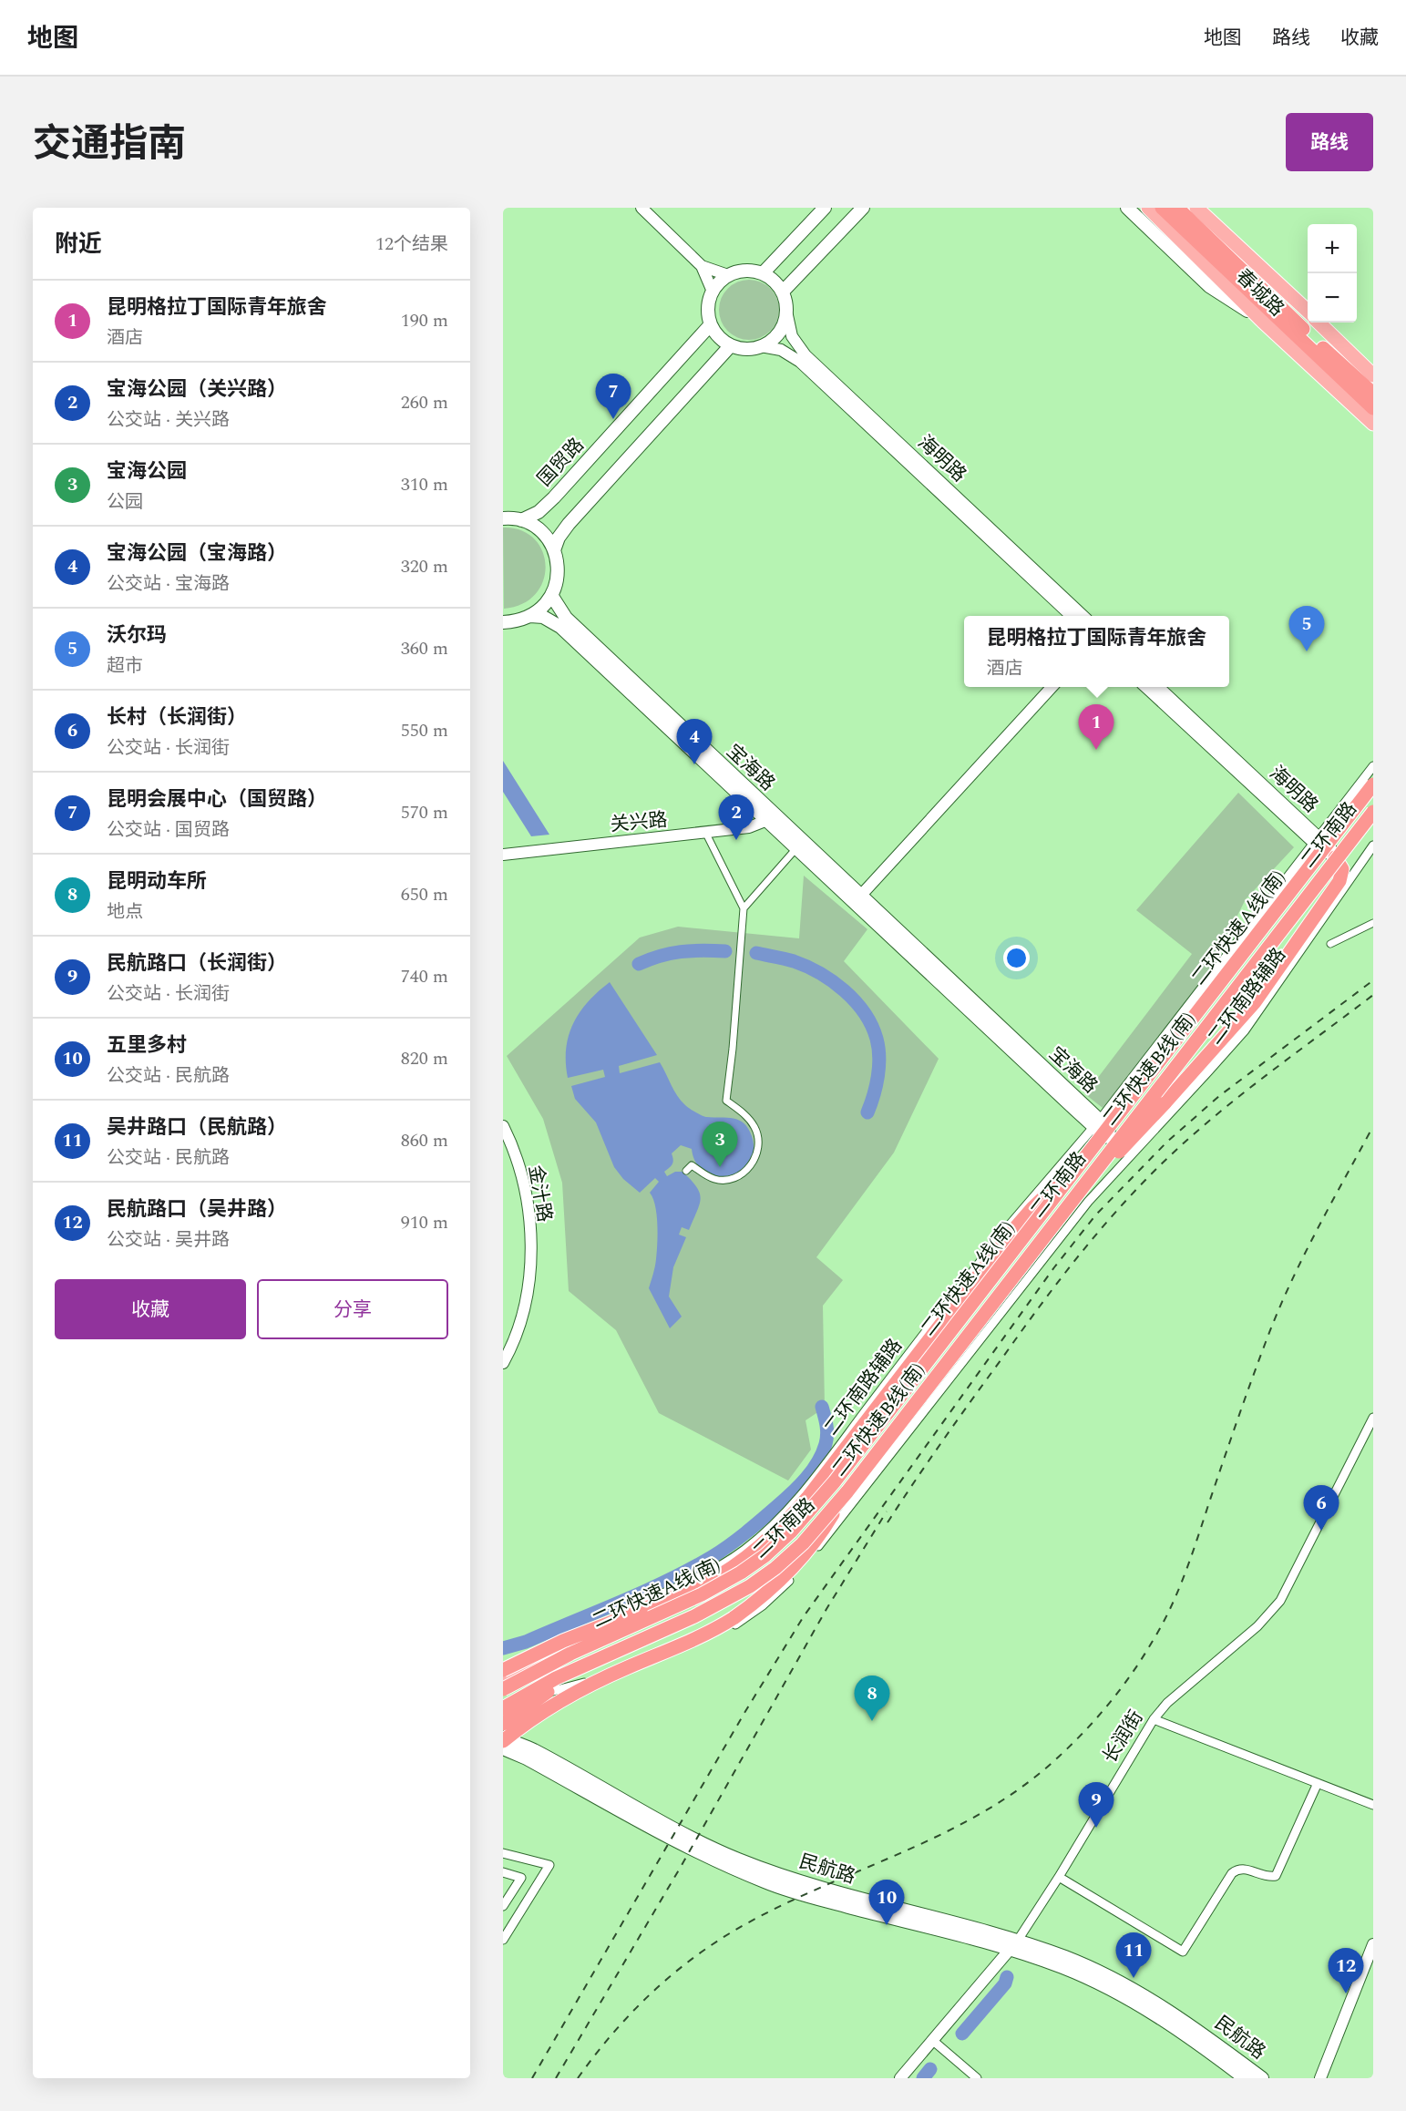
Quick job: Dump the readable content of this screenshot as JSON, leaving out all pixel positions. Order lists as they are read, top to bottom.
{
  "streets": {
    "highway": ["二环快速A线(南)", "二环快速B线(南)"],
    "main road": [
      "春城路",
      "国贸路",
      "宝海路",
      "二环南路",
      "民航路"
    ],
    "street": [
      "海明路",
      "关兴路",
      "二环南路辅路",
      "金汁路",
      "长润街"
    ]
  },
  "crossings": [
    ["海明路", "国贸路"],
    ["海明路", "二环南路"],
    ["海明路", "二环南路辅路"],
    ["海明路", "二环快速B线(南)"],
    ["宝海路", "关兴路"],
    ["宝海路", "二环南路"],
    ["宝海路", "二环南路辅路"],
    ["二环南路", "二环快速A线(南)"],
    ["二环南路", "二环南路辅路"],
    ["二环南路", "二环快速B线(南)"],
    ["二环南路辅路", "二环快速B线(南)"],
    ["长润街", "民航路"]
  ],
  "page": {
    "header": "地图",
    "nav": ["地图", "路线", "收藏"],
    "title": "交通指南",
    "buttons": [
      "路线",
      ["收藏", "分享"]
    ],
    "heading": ["附近", "12个结果"],
    "map_buttons": ["+", "−"],
    "list": [
      {
        "mark": "1",
        "name": "昆明格拉丁国际青年旅舍",
        "note": "酒店",
        "value": "190 m"
      },
      {
        "mark": "2",
        "name": "宝海公园（关兴路）",
        "note": "公交站 · 关兴路",
        "value": "260 m"
      },
      {
        "mark": "3",
        "name": "宝海公园",
        "note": "公园",
        "value": "310 m"
      },
      {
        "mark": "4",
        "name": "宝海公园（宝海路）",
        "note": "公交站 · 宝海路",
        "value": "320 m"
      },
      {
        "mark": "5",
        "name": "沃尔玛",
        "note": "超市",
        "value": "360 m"
      },
      {
        "mark": "6",
        "name": "长村（长润街）",
        "note": "公交站 · 长润街",
        "value": "550 m"
      },
      {
        "mark": "7",
        "name": "昆明会展中心（国贸路）",
        "note": "公交站 · 国贸路",
        "value": "570 m"
      },
      {
        "mark": "8",
        "name": "昆明动车所",
        "note": "地点",
        "value": "650 m"
      },
      {
        "mark": "9",
        "name": "民航路口（长润街）",
        "note": "公交站 · 长润街",
        "value": "740 m"
      },
      {
        "mark": "10",
        "name": "五里多村",
        "note": "公交站 · 民航路",
        "value": "820 m"
      },
      {
        "mark": "11",
        "name": "吴井路口（民航路）",
        "note": "公交站 · 民航路",
        "value": "860 m"
      },
      {
        "mark": "12",
        "name": "民航路口（吴井路）",
        "note": "公交站 · 吴井路",
        "value": "910 m"
      }
    ],
    "pins": [
      "7",
      "5",
      "1",
      "4",
      "2",
      "3",
      "6",
      "8",
      "9",
      "10",
      "11",
      "12"
    ],
    "popup": ["昆明格拉丁国际青年旅舍", "酒店"]
  }
}
